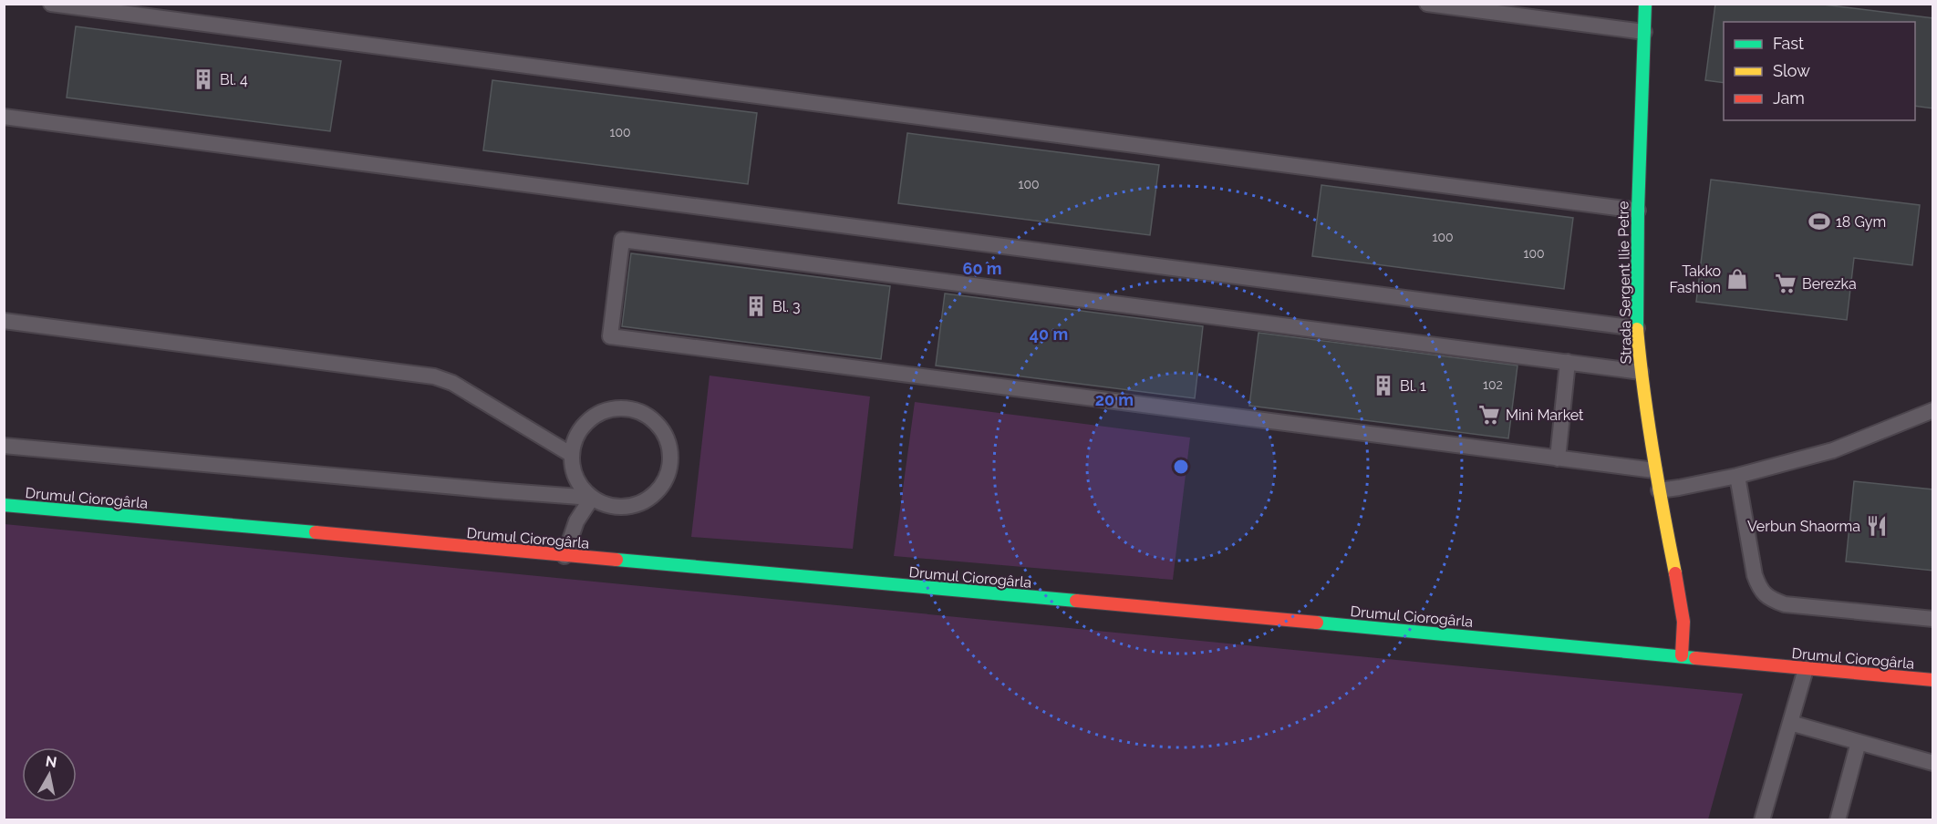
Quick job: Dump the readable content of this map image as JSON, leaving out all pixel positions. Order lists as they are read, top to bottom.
{
  "streets": {
    "street": ["Strada Sergent Ilie Petre", "Drumul Ciorogârla"]
  },
  "crossings": [
    ["Strada Sergent Ilie Petre", "Drumul Ciorogârla"]
  ],
  "places": {
    "building": ["Bl. 4", "Bl. 3", "Bl. 1"],
    "sports": ["18 Gym"],
    "shop": ["Takko Fashion"],
    "supermarket": ["Berezka", "Mini Market"],
    "restaurant": ["Verbun Shaorma"]
  },
  "house_numbers": [
    "100",
    "100",
    "100",
    "100",
    "102"
  ],
  "legend": ["Fast", "Slow", "Jam"],
  "north": "top",
  "rings": ["60 m", "40 m", "20 m"]
}
